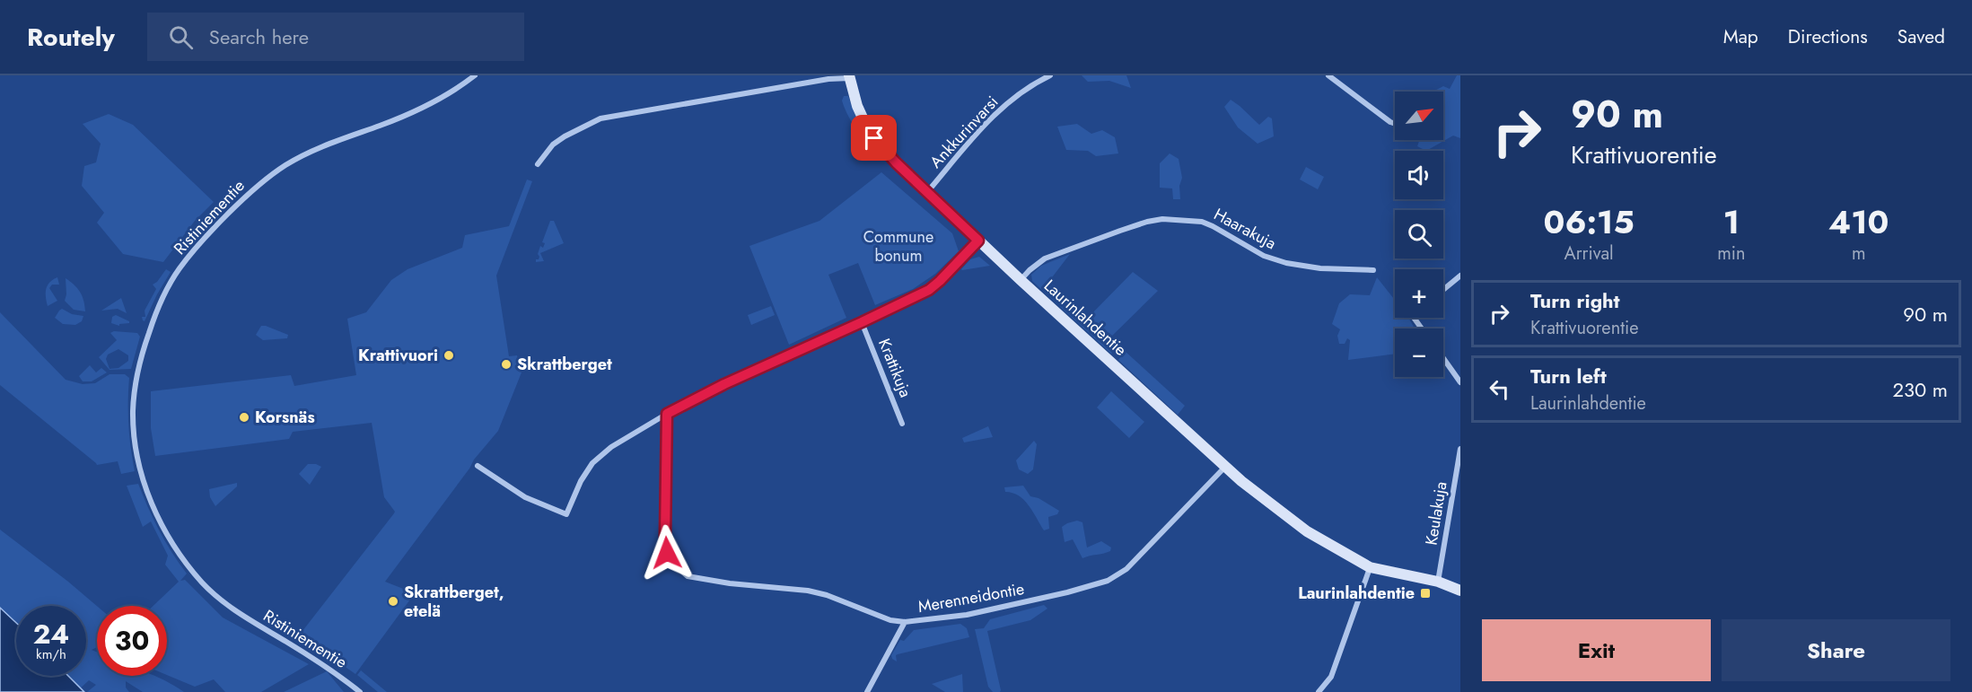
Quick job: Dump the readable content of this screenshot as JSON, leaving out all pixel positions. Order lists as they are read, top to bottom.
{
  "streets": {
    "street": [
      "Ankkurinvarsi",
      "Ristiniementie",
      "Haarakuja",
      "Laurinlahdentie",
      "Krattikuja",
      "Keulakuja",
      "Merenneidontie"
    ]
  },
  "crossings": [
    ["Ankkurinvarsi", "Laurinlahdentie"],
    ["Haarakuja", "Laurinlahdentie"],
    ["Laurinlahdentie", "Keulakuja"],
    ["Laurinlahdentie", "Merenneidontie"]
  ],
  "parks": ["Commune bonum"],
  "places": {
    "other": [
      "Krattivuori",
      "Skrattberget",
      "Korsnäs",
      "Skrattberget, etelä"
    ],
    "transit": ["Laurinlahdentie"]
  },
  "north": "top right",
  "page": {
    "header": "Routely",
    "search": "Search here",
    "nav": ["Map", "Directions", "Saved"],
    "turn": ["90 m", "Krattivuorentie"],
    "map_buttons": ["+", "−"],
    "eta": [
      "06:15",
      "Arrival",
      "1",
      "min",
      "410",
      "m"
    ],
    "list": [
      {
        "name": "Turn right",
        "note": "Krattivuorentie",
        "value": "90 m"
      },
      {
        "name": "Turn left",
        "note": "Laurinlahdentie",
        "value": "230 m"
      }
    ],
    "speed": "24 km/h",
    "limit": "30",
    "buttons": ["Exit", "Share"]
  }
}
